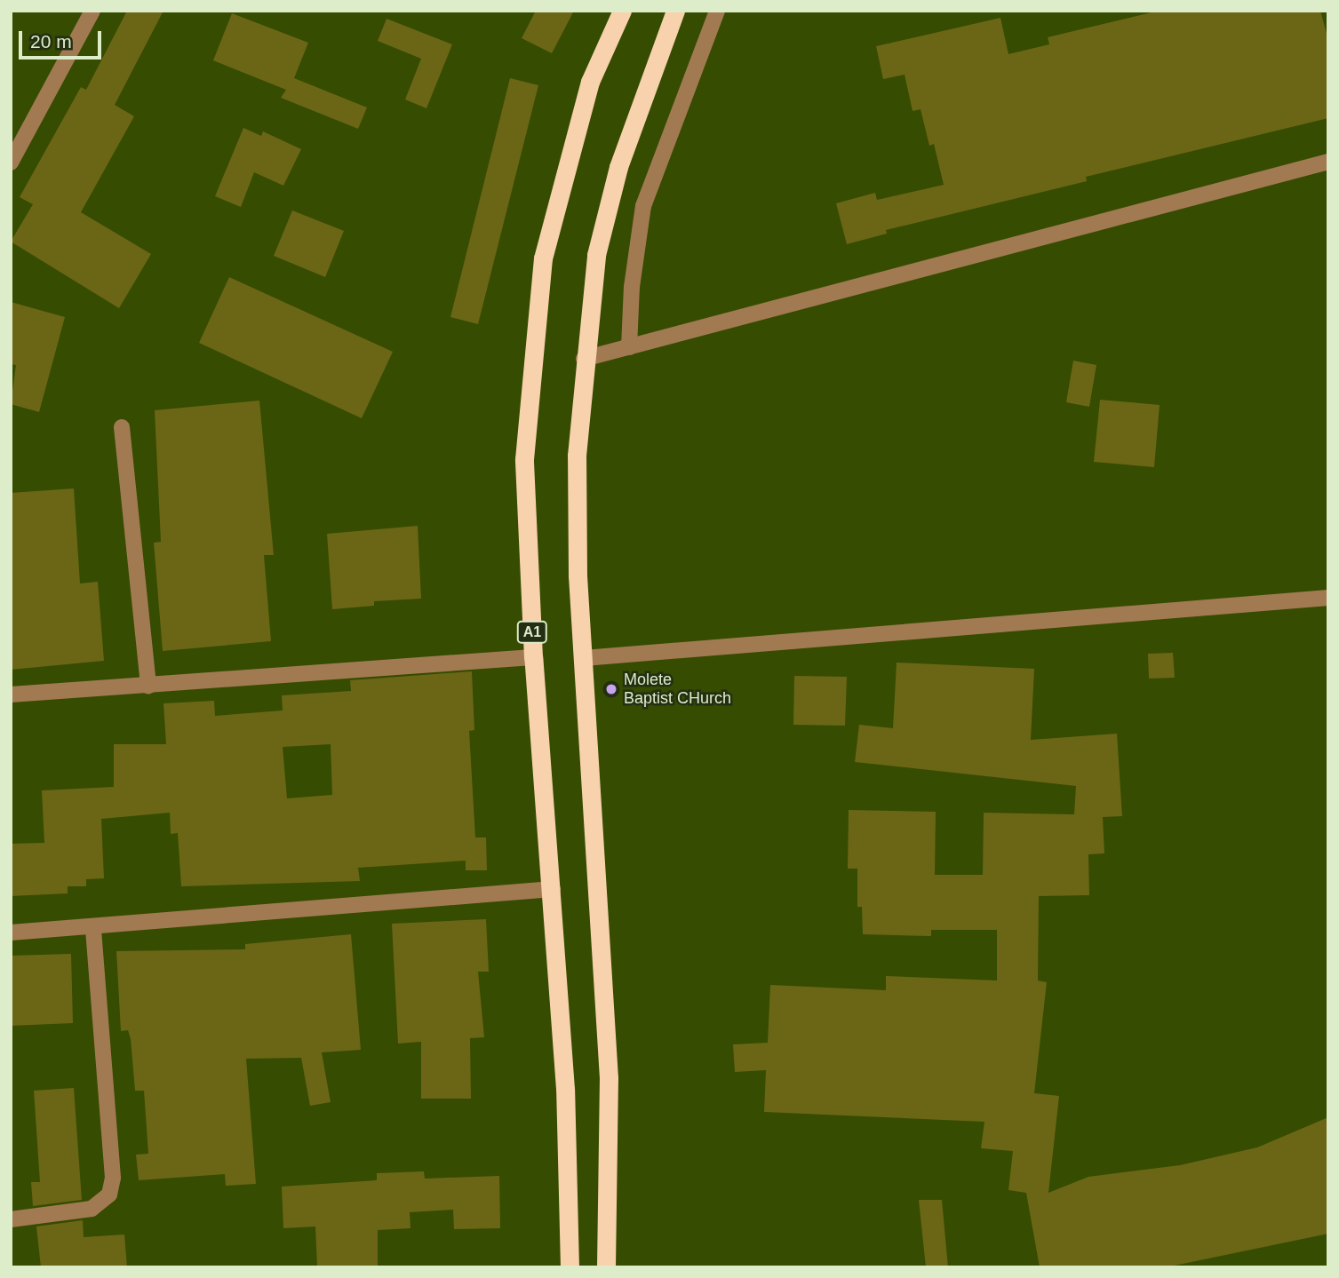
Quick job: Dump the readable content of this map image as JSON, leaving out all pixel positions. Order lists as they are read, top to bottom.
{
  "streets": {
    "highway": ["A1"]
  },
  "places": ["Molete Baptist CHurch"],
  "scale_bar": "20 m"
}
